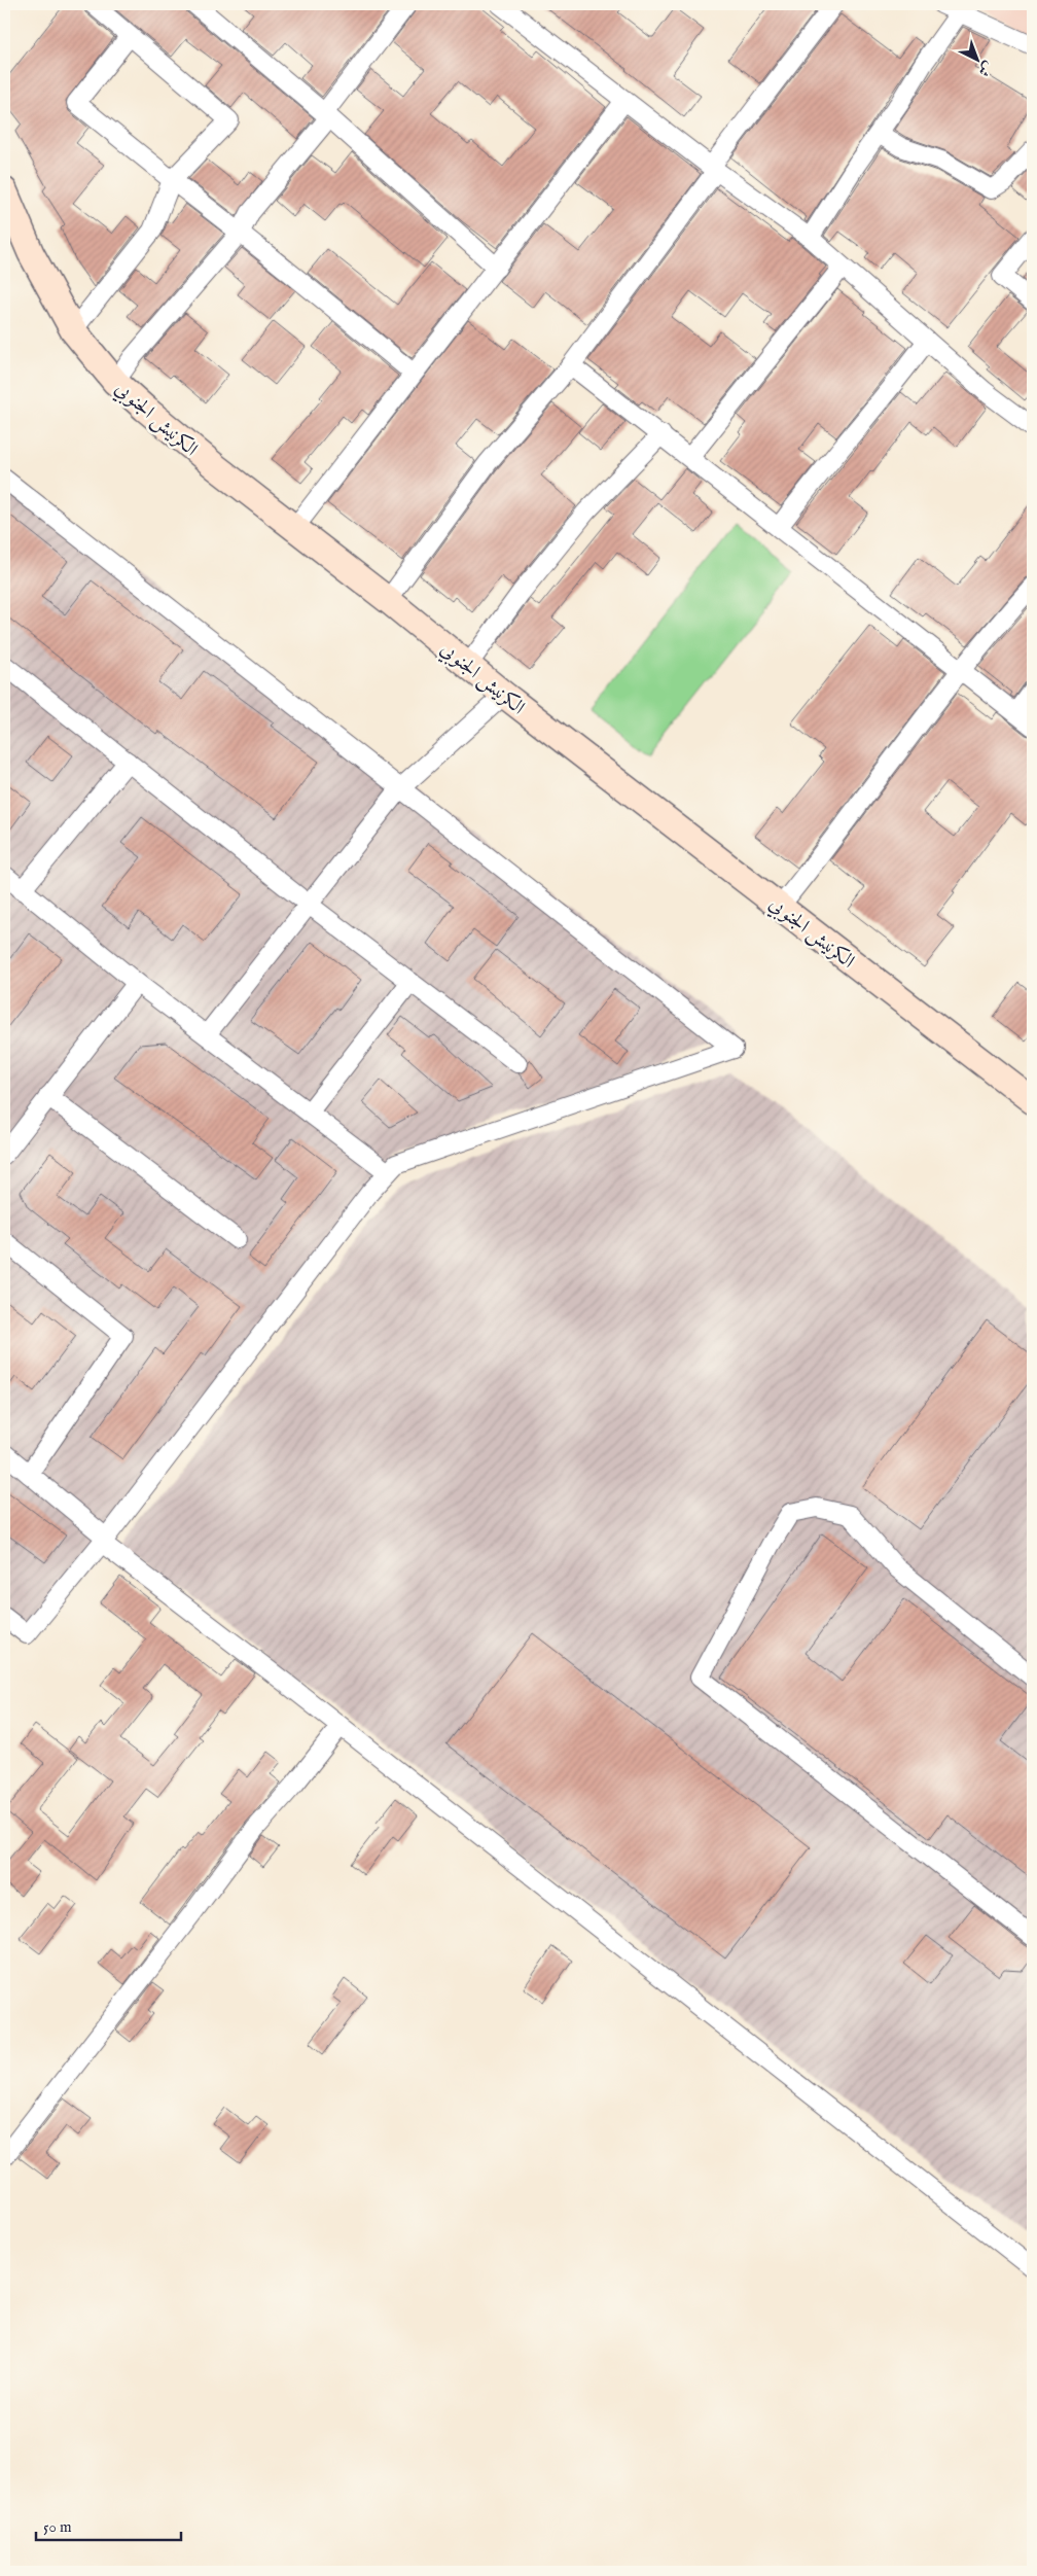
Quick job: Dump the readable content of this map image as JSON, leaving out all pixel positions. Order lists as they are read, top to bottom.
{
  "streets": {
    "main road": ["الكرنيش الجنوبي"]
  },
  "scale_bar": "50 m",
  "north": "bottom right"
}
